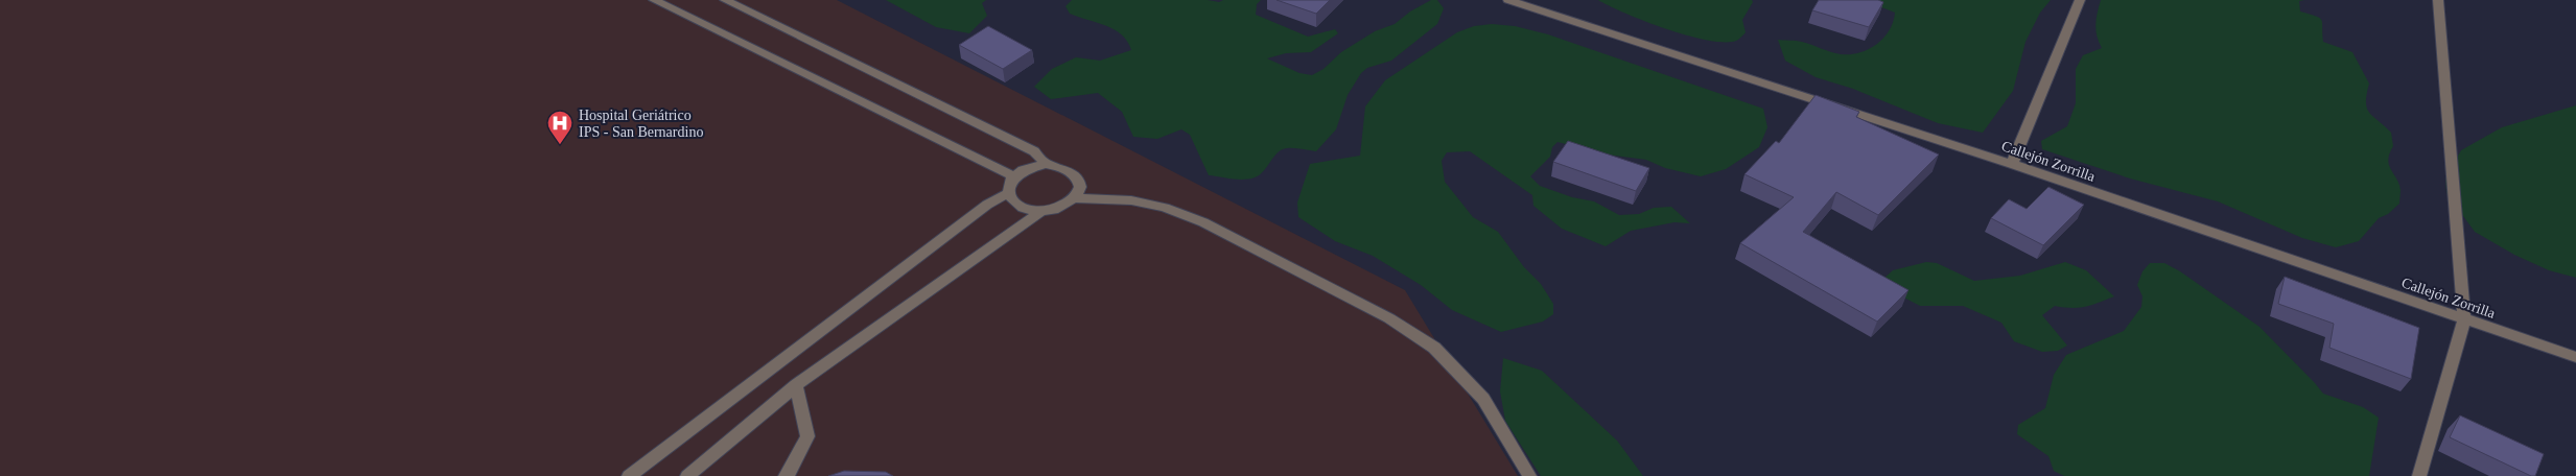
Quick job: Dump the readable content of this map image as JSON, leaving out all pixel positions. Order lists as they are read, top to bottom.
{
  "streets": {
    "street": ["Callejón Zorrilla"]
  },
  "places": {
    "hospital": ["Hospital Geriátrico IPS - San Bernardino"]
  }
}
